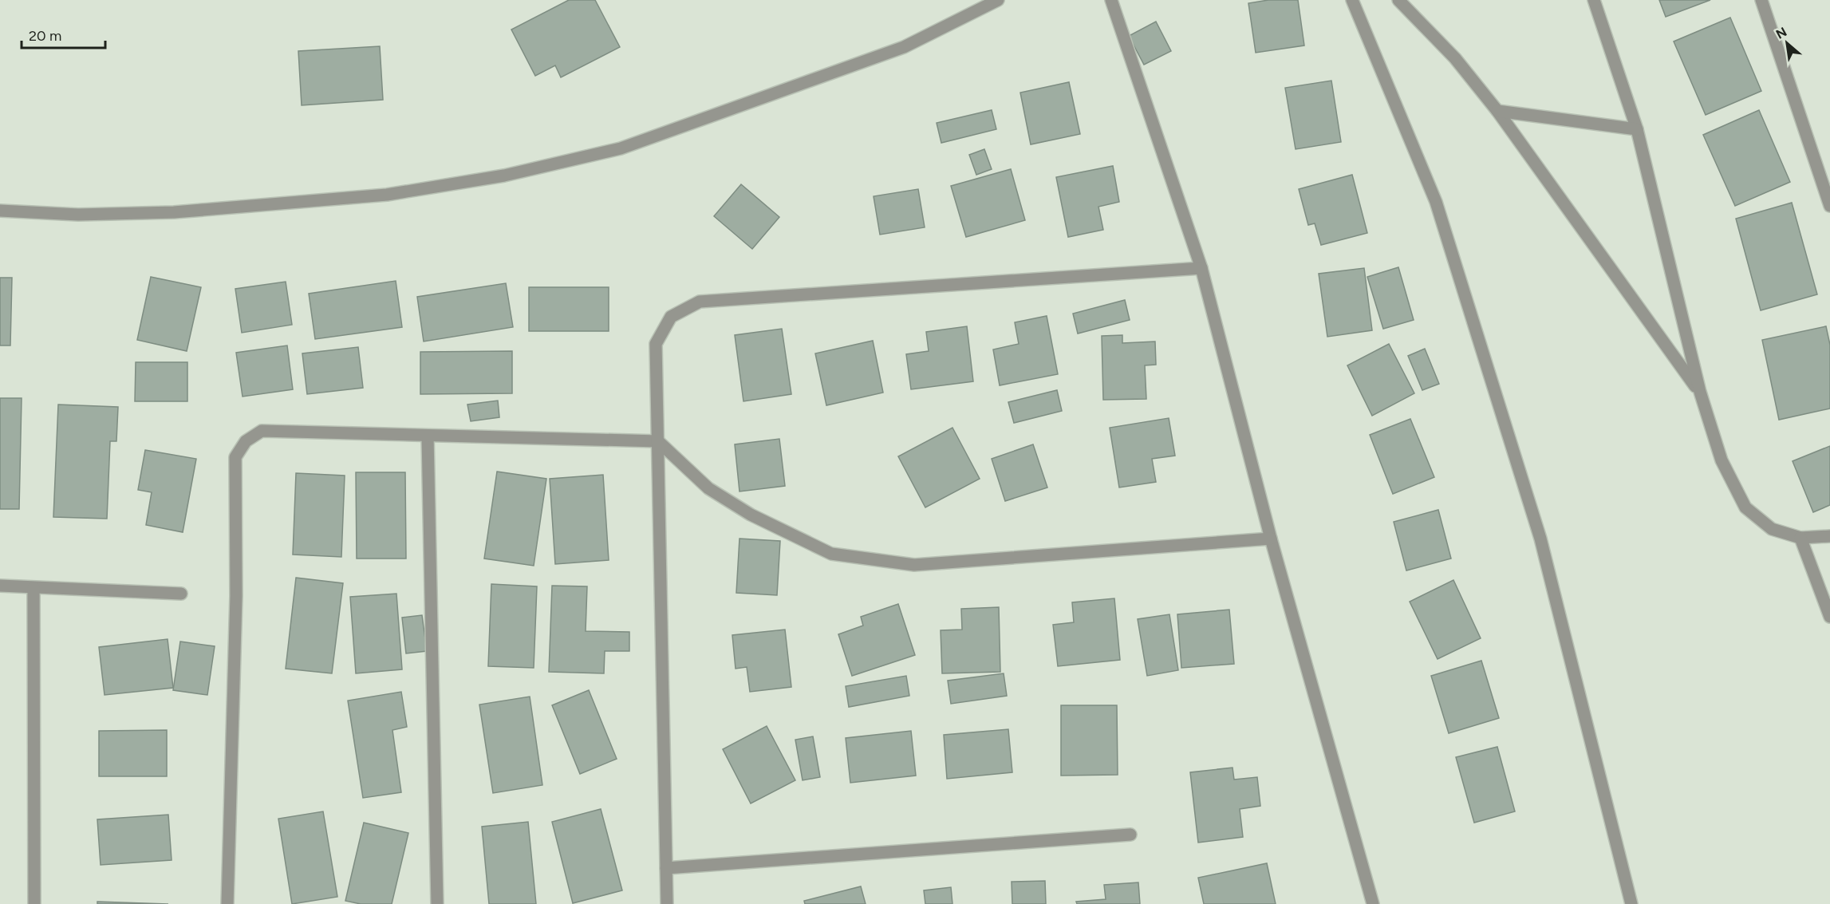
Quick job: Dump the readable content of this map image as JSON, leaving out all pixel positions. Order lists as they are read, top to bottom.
{
  "scale_bar": "20 m",
  "north": "top left"
}
